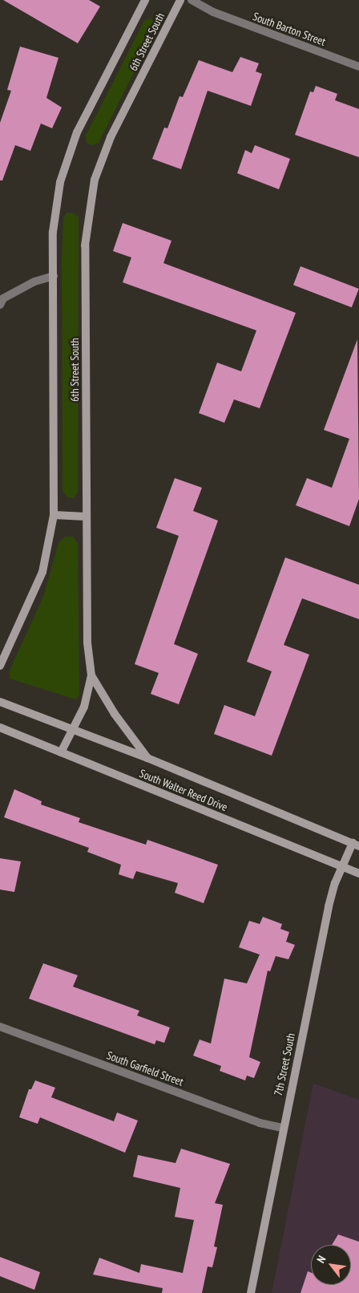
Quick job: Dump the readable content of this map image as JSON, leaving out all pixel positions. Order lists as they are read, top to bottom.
{
  "streets": {
    "street": [
      "South Barton Street",
      "6th Street South",
      "South Walter Reed Drive",
      "7th Street South",
      "South Garfield Street"
    ]
  },
  "crossings": [
    ["6th Street South", "South Walter Reed Drive"],
    ["South Walter Reed Drive", "7th Street South"],
    ["7th Street South", "South Garfield Street"]
  ],
  "north": "top left"
}
